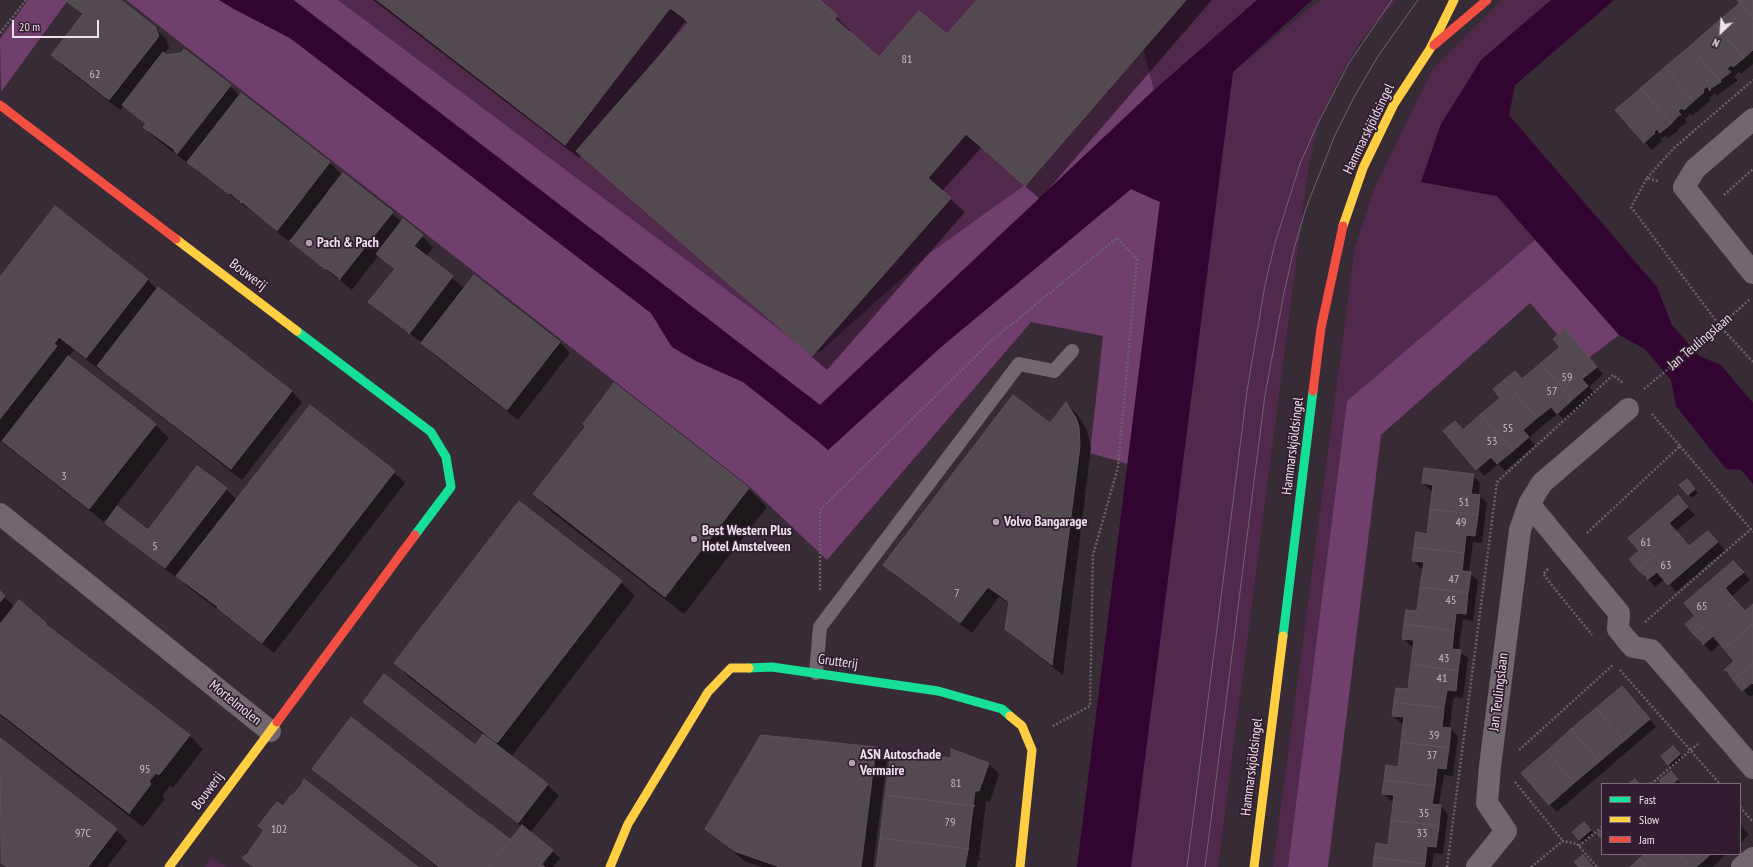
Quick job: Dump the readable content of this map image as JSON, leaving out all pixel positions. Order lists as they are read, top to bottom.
{
  "streets": {
    "street": [
      "Hammarskjöldsingel",
      "Bouwerij",
      "Jan Teulingslaan",
      "Grutterij",
      "Mortelmolen"
    ]
  },
  "crossings": [
    ["Bouwerij", "Mortelmolen"]
  ],
  "places": [
    "Pach & Pach",
    "Volvo Bangarage",
    "Best Western Plus Hotel Amstelveen",
    "ASN Autoschade Vermaire"
  ],
  "house_numbers": [
    "81",
    "62",
    "59",
    "57",
    "55",
    "53",
    "3",
    "51",
    "49",
    "61",
    "5",
    "63",
    "47",
    "7",
    "45",
    "65",
    "43",
    "41",
    "39",
    "37",
    "95",
    "81",
    "35",
    "79",
    "102",
    "97C",
    "33"
  ],
  "legend": ["Fast", "Slow", "Jam"],
  "scale_bar": "20 m",
  "north": "bottom left"
}
